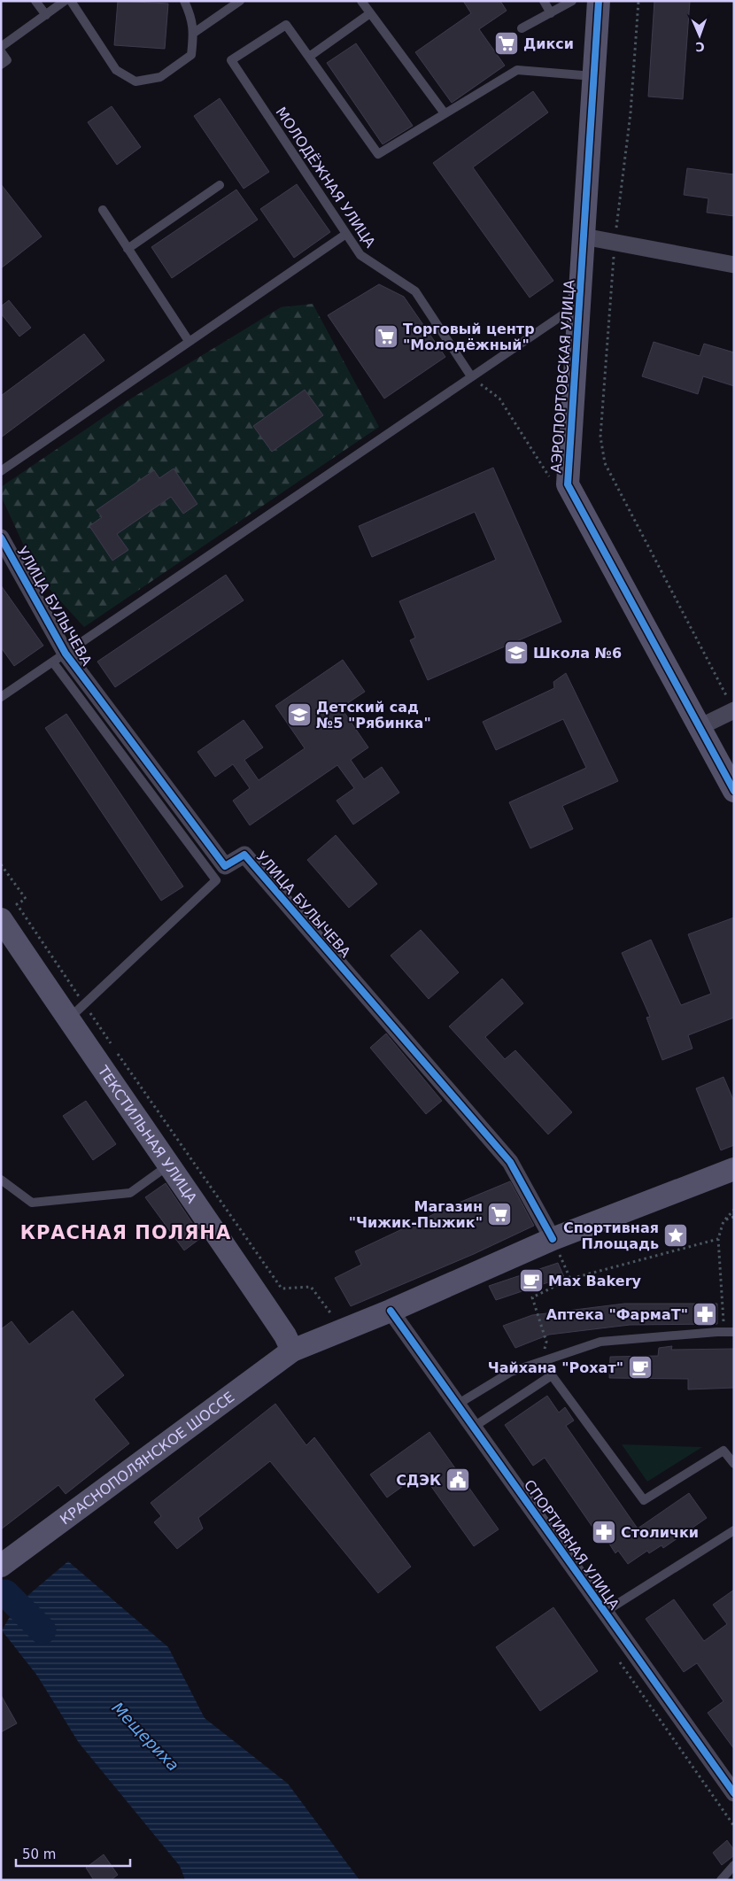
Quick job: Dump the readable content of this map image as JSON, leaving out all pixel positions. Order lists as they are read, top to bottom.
{
  "streets": {
    "street": [
      "АЭРОПОРТОВСКАЯ УЛИЦА",
      "УЛИЦА БУЛЫЧЕВА",
      "ТЕКСТИЛЬНАЯ УЛИЦА",
      "КРАСНОПОЛЯНСКОЕ ШОССЕ",
      "СПОРТИВНАЯ УЛИЦА"
    ],
    "lane": ["МОЛОДЁЖНАЯ УЛИЦА"]
  },
  "crossings": [
    ["УЛИЦА БУЛЫЧЕВА", "КРАСНОПОЛЯНСКОЕ ШОССЕ"],
    ["ТЕКСТИЛЬНАЯ УЛИЦА", "КРАСНОПОЛЯНСКОЕ ШОССЕ"],
    ["КРАСНОПОЛЯНСКОЕ ШОССЕ", "СПОРТИВНАЯ УЛИЦА"]
  ],
  "districts": ["КРАСНАЯ ПОЛЯНА"],
  "water": ["Мещериха"],
  "places": {
    "supermarket": ["Дикси", "Торговый центр \"Молодёжный\"", "Магазин \"Чижик-Пыжик\""],
    "school or university": ["Школа №6", "Детский сад №5 \"Рябинка\""],
    "place": ["Спортивная Площадь"],
    "cafe": ["Max Bakery", "Чайхана \"Рохат\""],
    "pharmacy": ["Аптека \"ФармаТ\"", "Столички"],
    "public building": ["СДЭК"]
  },
  "scale_bar": "50 m",
  "north": "bottom"
}
